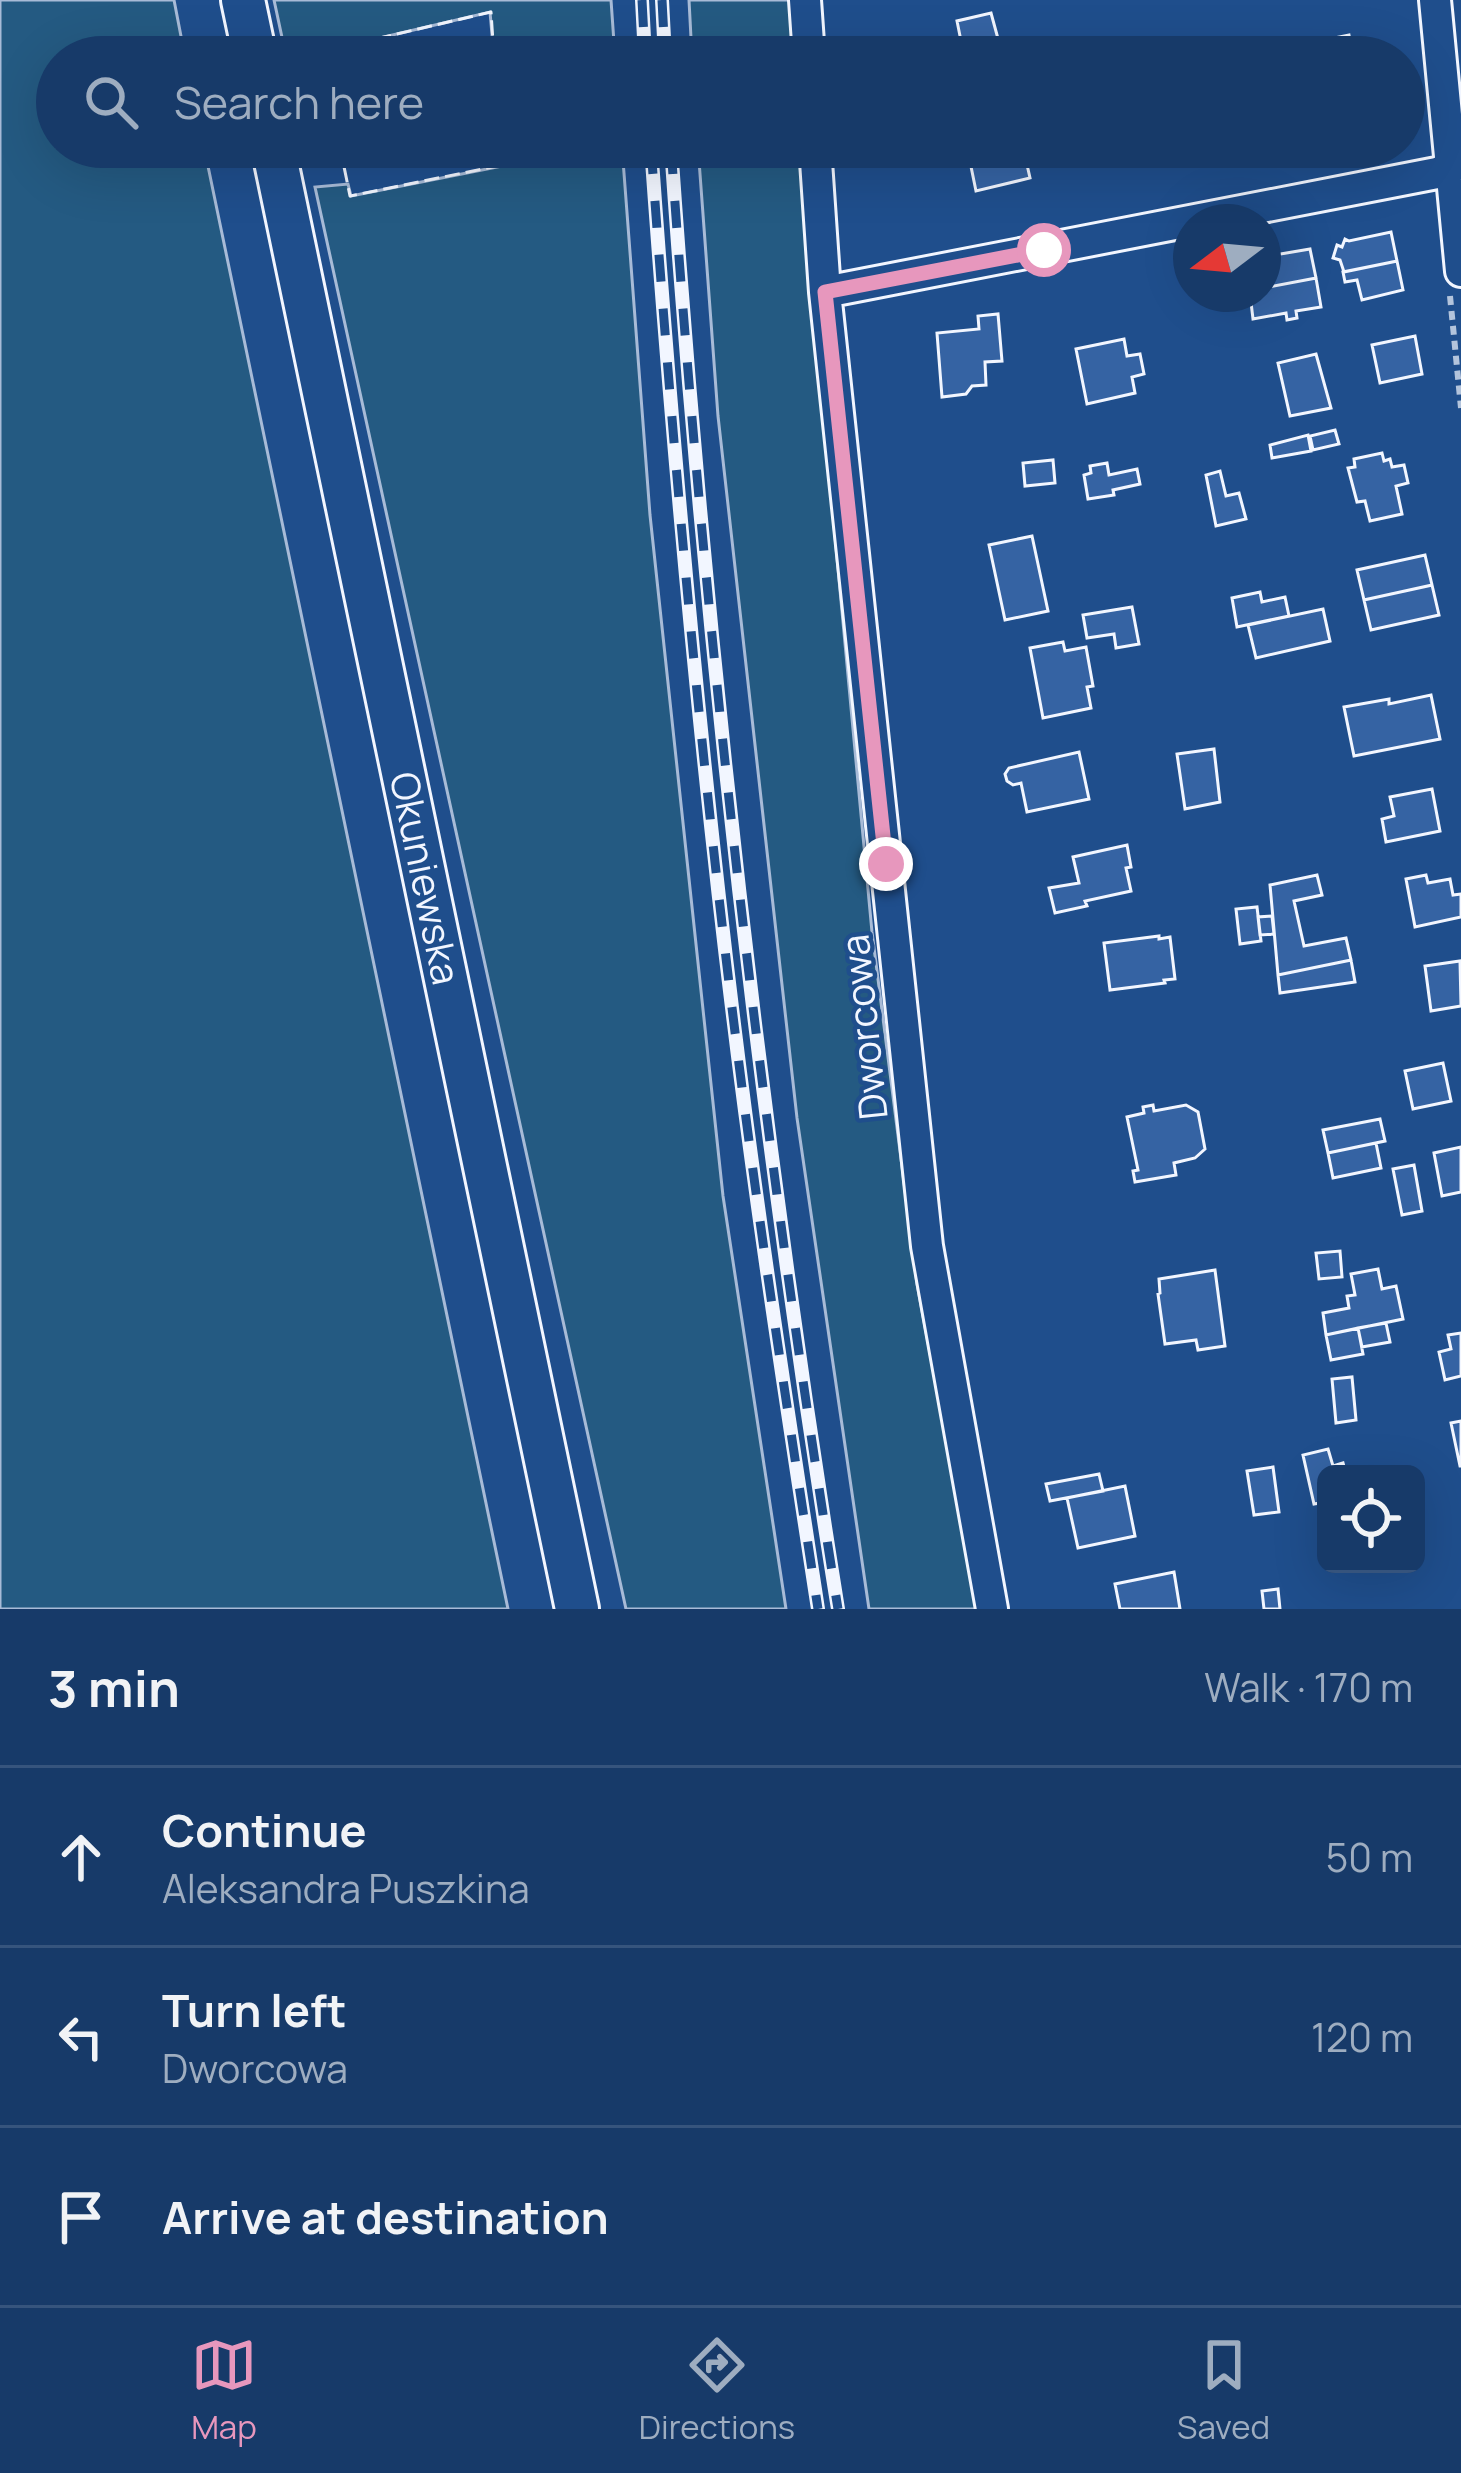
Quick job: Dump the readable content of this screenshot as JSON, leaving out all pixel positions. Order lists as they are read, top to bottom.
{
  "streets": {
    "main road": ["Okuniewska"],
    "street": ["Dworcowa"]
  },
  "north": "left",
  "page": {
    "search": "Search here",
    "heading": ["3 min", "Walk · 170 m"],
    "list": [
      ["Continue", "Aleksandra Puszkina", "50 m"],
      ["Turn left", "Dworcowa", "120 m"],
      "Arrive at destination"
    ],
    "nav": ["Map", "Directions", "Saved"]
  }
}
